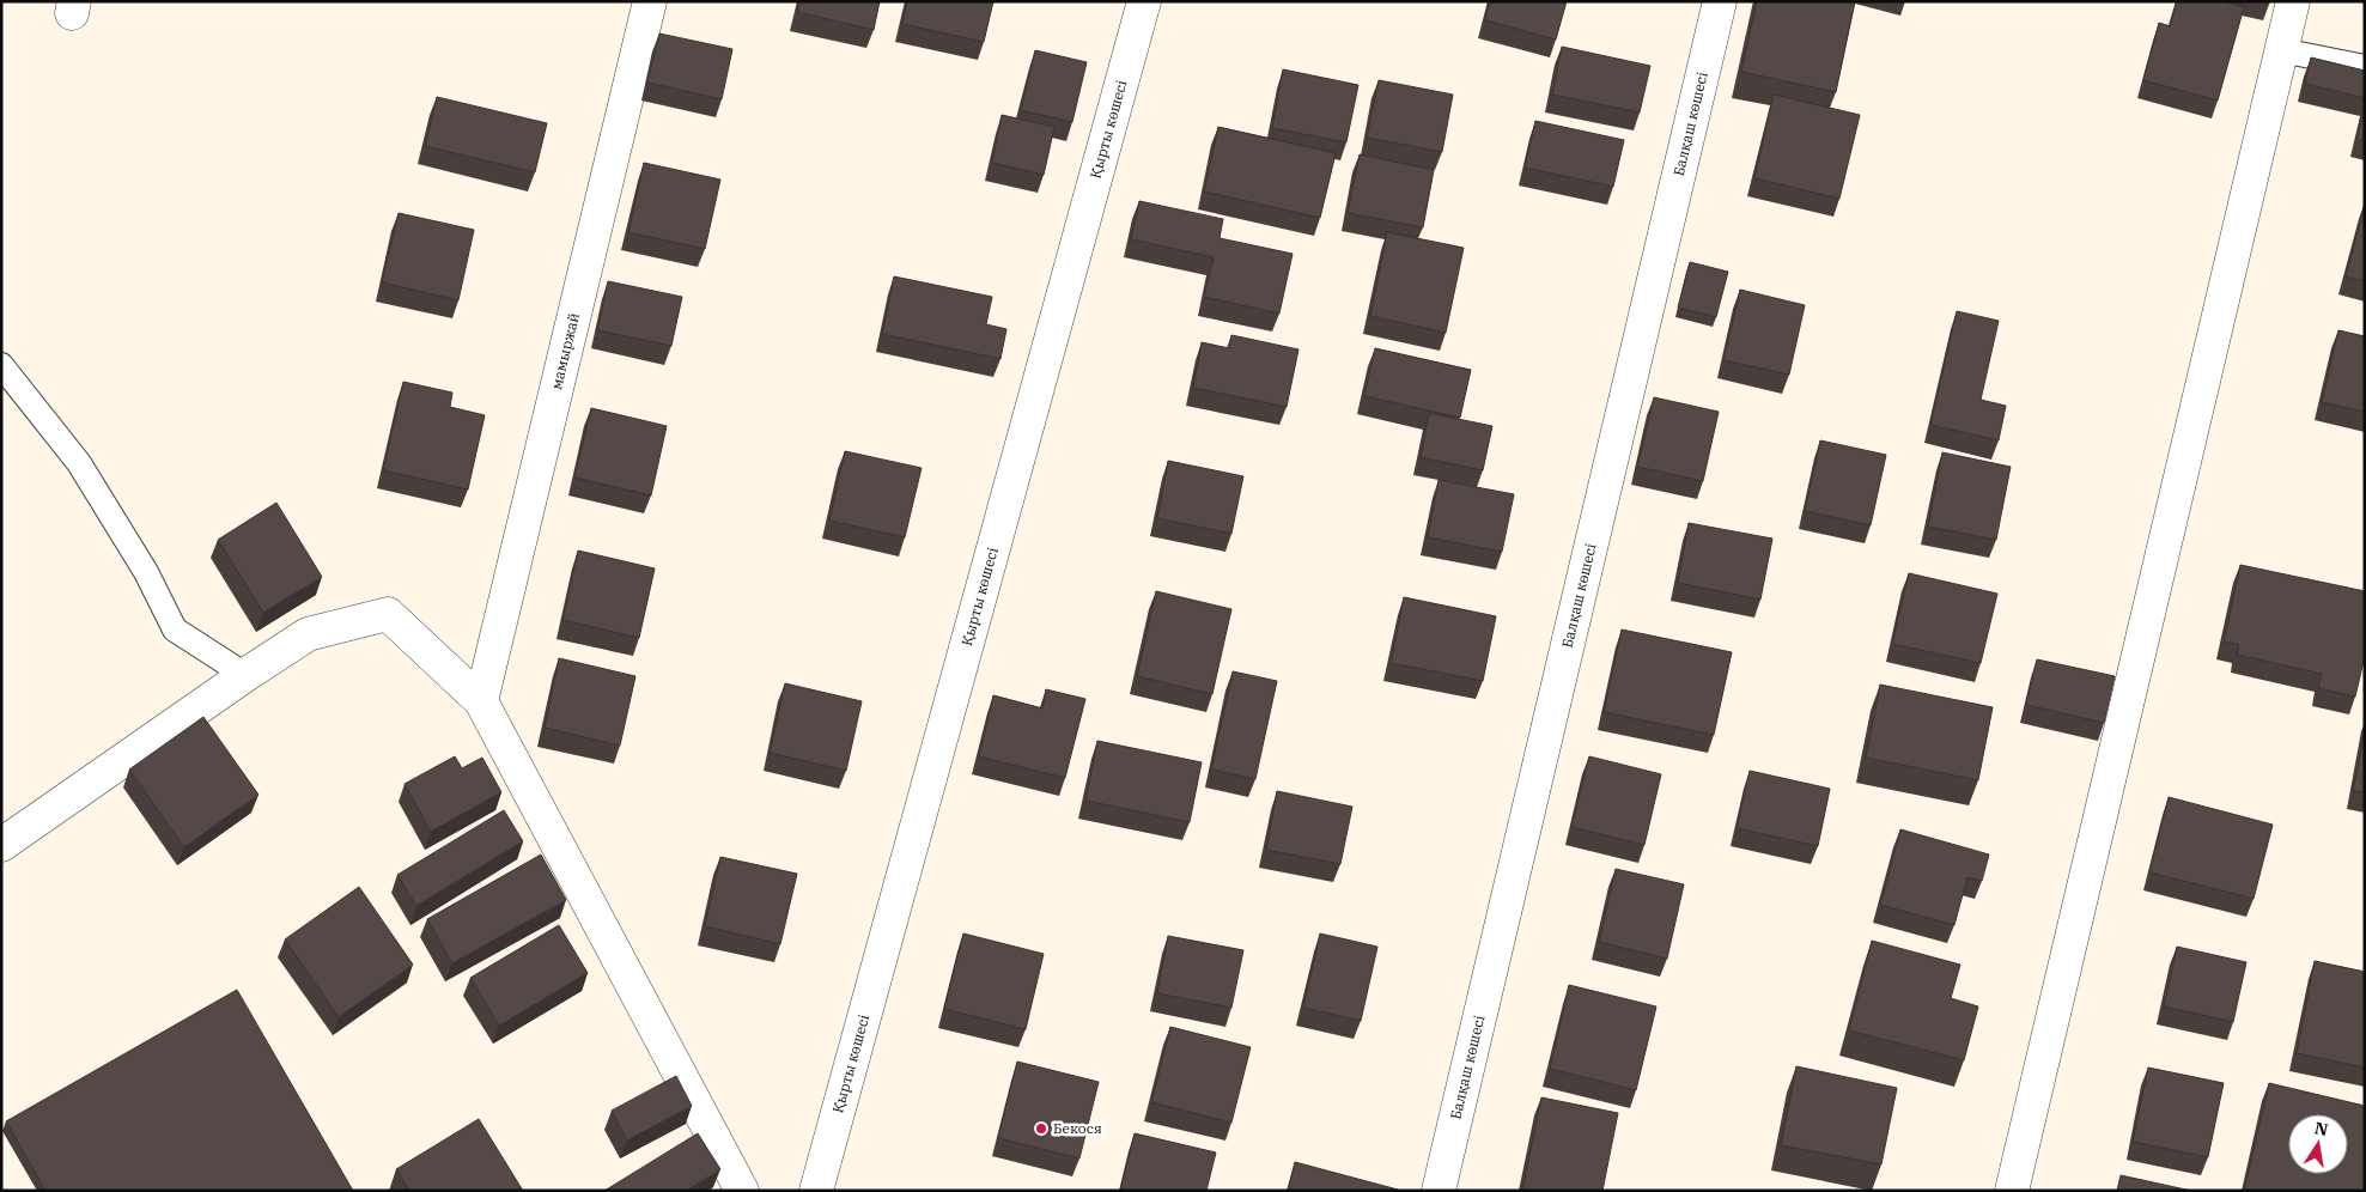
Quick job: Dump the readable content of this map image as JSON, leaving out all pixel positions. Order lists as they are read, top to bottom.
{
  "streets": {
    "street": ["Балқаш көшесі", "Қырты көшесі", "мамыржай"]
  },
  "places": ["Бекося"],
  "north": "top"
}
